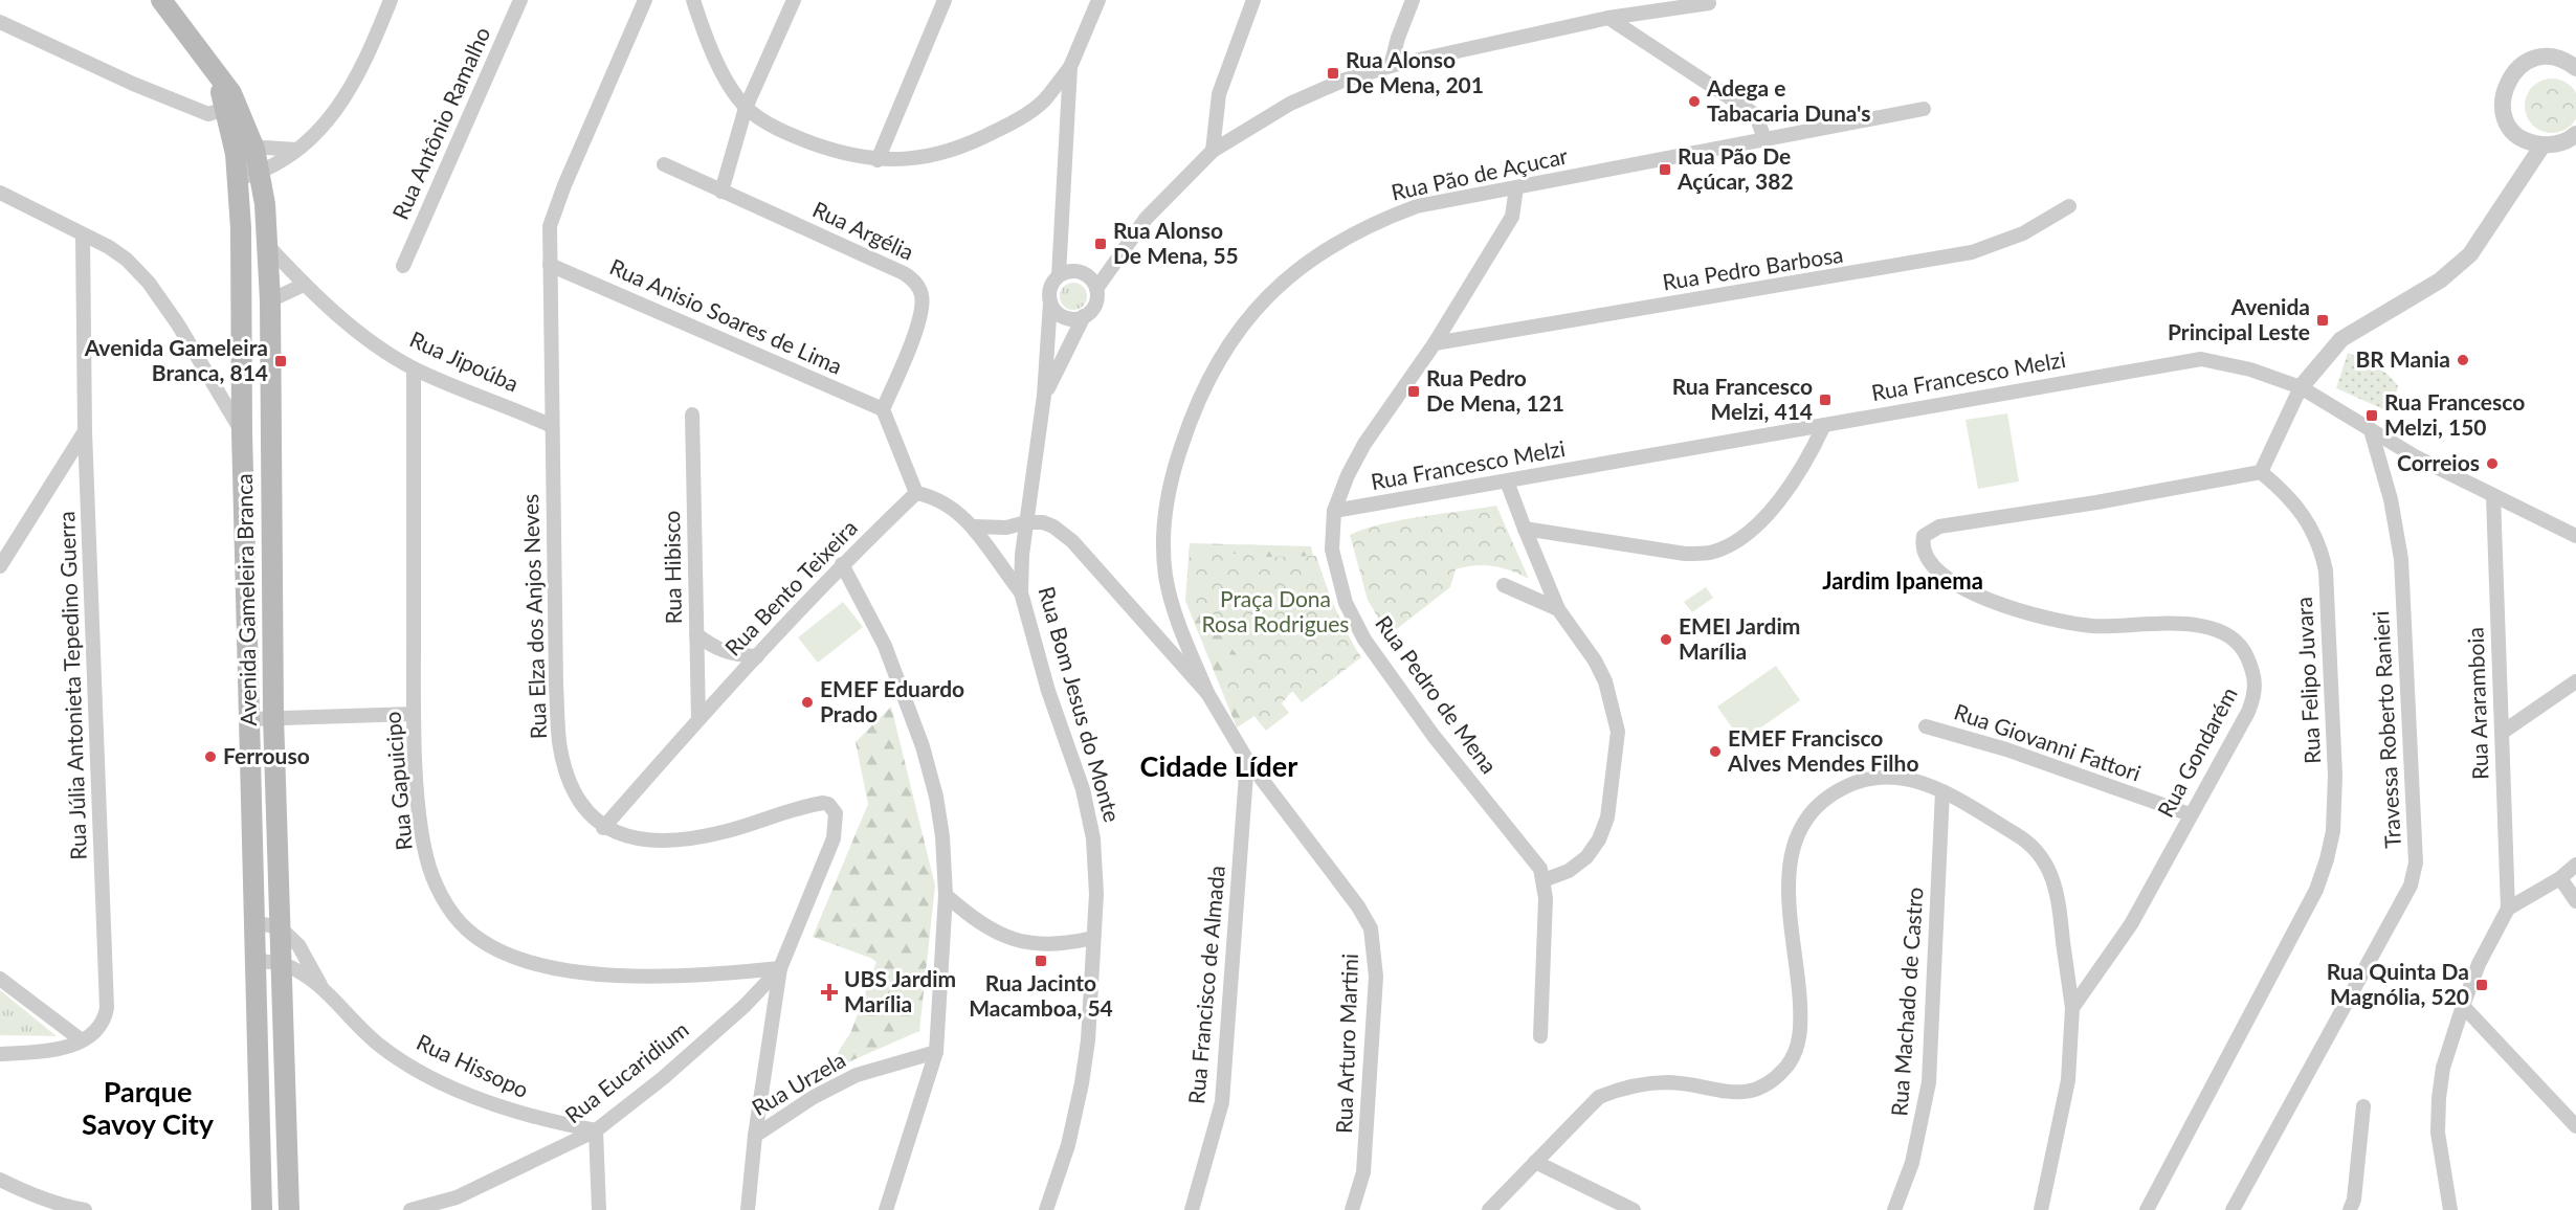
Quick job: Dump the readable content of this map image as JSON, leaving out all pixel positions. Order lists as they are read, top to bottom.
{
  "streets": {
    "main road": ["Avenida Gameleira Branca"],
    "street": [
      "Rua Antônio Ramalho",
      "Rua Pão de Açucar",
      "Rua Argélia",
      "Rua Pedro Barbosa",
      "Rua Anisio Soares de Lima",
      "Rua Jipoúba",
      "Rua Francesco Melzi",
      "Rua Hibisco",
      "Rua Bento Teixeira",
      "Rua Elza dos Anjos Neves",
      "Rua Felipo Juvara",
      "Rua Júlia Antonieta Tepedino Guerra",
      "Rua Pedro de Mena",
      "Rua Araramboia",
      "Rua Bom Jesus do Monte",
      "Travessa Roberto Ranieri",
      "Rua Giovanni Fattori",
      "Rua Gondarém",
      "Rua Gapuicipo",
      "Rua Francisco de Almada",
      "Rua Machado de Castro",
      "Rua Arturo Martini",
      "Rua Hissopo",
      "Rua Eucaridium",
      "Rua Urzela"
    ]
  },
  "crossings": [
    ["Rua Pão de Açucar", "Rua Pedro de Mena"],
    ["Rua Pão de Açucar", "Rua Arturo Martini"],
    ["Rua Argélia", "Rua Anisio Soares de Lima"],
    ["Rua Pedro Barbosa", "Rua Pedro de Mena"],
    ["Rua Anisio Soares de Lima", "Rua Elza dos Anjos Neves"],
    ["Rua Jipoúba", "Avenida Gameleira Branca"],
    ["Rua Jipoúba", "Rua Elza dos Anjos Neves"],
    ["Rua Jipoúba", "Rua Gapuicipo"],
    ["Rua Francesco Melzi", "Rua Pedro de Mena"],
    ["Rua Francesco Melzi", "Rua Araramboia"],
    ["Rua Francesco Melzi", "Travessa Roberto Ranieri"],
    ["Rua Hibisco", "Rua Bento Teixeira"],
    ["Rua Bento Teixeira", "Rua Elza dos Anjos Neves"],
    ["Avenida Gameleira Branca", "Rua Hissopo"],
    ["Rua Felipo Juvara", "Rua Gondarém"],
    ["Rua Bom Jesus do Monte", "Rua Arturo Martini"],
    ["Rua Giovanni Fattori", "Rua Gondarém"],
    ["Rua Gapuicipo", "Rua Eucaridium"],
    ["Rua Francisco de Almada", "Rua Arturo Martini"],
    ["Rua Hissopo", "Rua Eucaridium"]
  ],
  "districts": ["Jardim Ipanema", "Cidade Líder", "Parque Savoy City"],
  "parks": ["Praça Dona Rosa Rodrigues"],
  "places": {
    "transit": [
      "Rua Alonso De Mena, 201",
      "Rua Pão De Açúcar, 382",
      "Rua Alonso De Mena, 55",
      "Avenida Principal Leste",
      "Avenida Gameleira Branca, 814",
      "Rua Pedro De Mena, 121",
      "Rua Francesco Melzi, 414",
      "Rua Francesco Melzi, 150",
      "Rua Jacinto Macamboa, 54",
      "Rua Quinta Da Magnólia, 520"
    ],
    "other": [
      "Adega e Tabacaria Duna's",
      "BR Mania",
      "Correios",
      "EMEI Jardim Marília",
      "EMEF Eduardo Prado",
      "EMEF Francisco Alves Mendes Filho",
      "Ferrouso"
    ],
    "health": ["UBS Jardim Marília"]
  }
}
